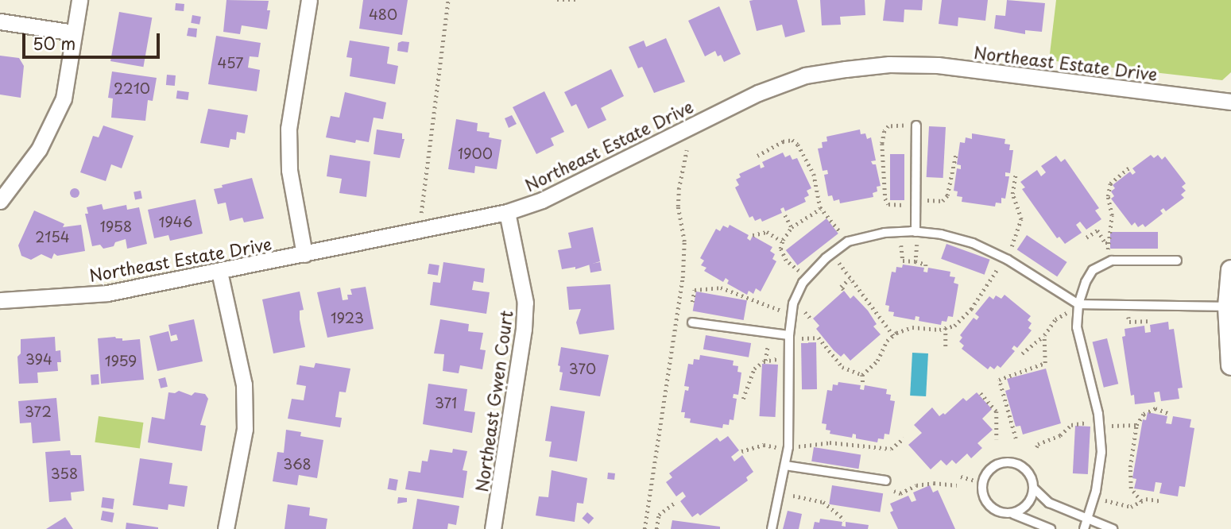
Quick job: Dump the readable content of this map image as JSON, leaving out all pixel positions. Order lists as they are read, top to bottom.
{
  "streets": {
    "street": ["Northeast Estate Drive", "Northeast Gwen Court"]
  },
  "crossings": [
    ["Northeast Estate Drive", "Northeast Gwen Court"]
  ],
  "house_numbers": [
    "480",
    "457",
    "2210",
    "1900",
    "1946",
    "1958",
    "2154",
    "1923",
    "394",
    "1959",
    "370",
    "371",
    "372",
    "368",
    "358"
  ],
  "scale_bar": "50 m"
}
